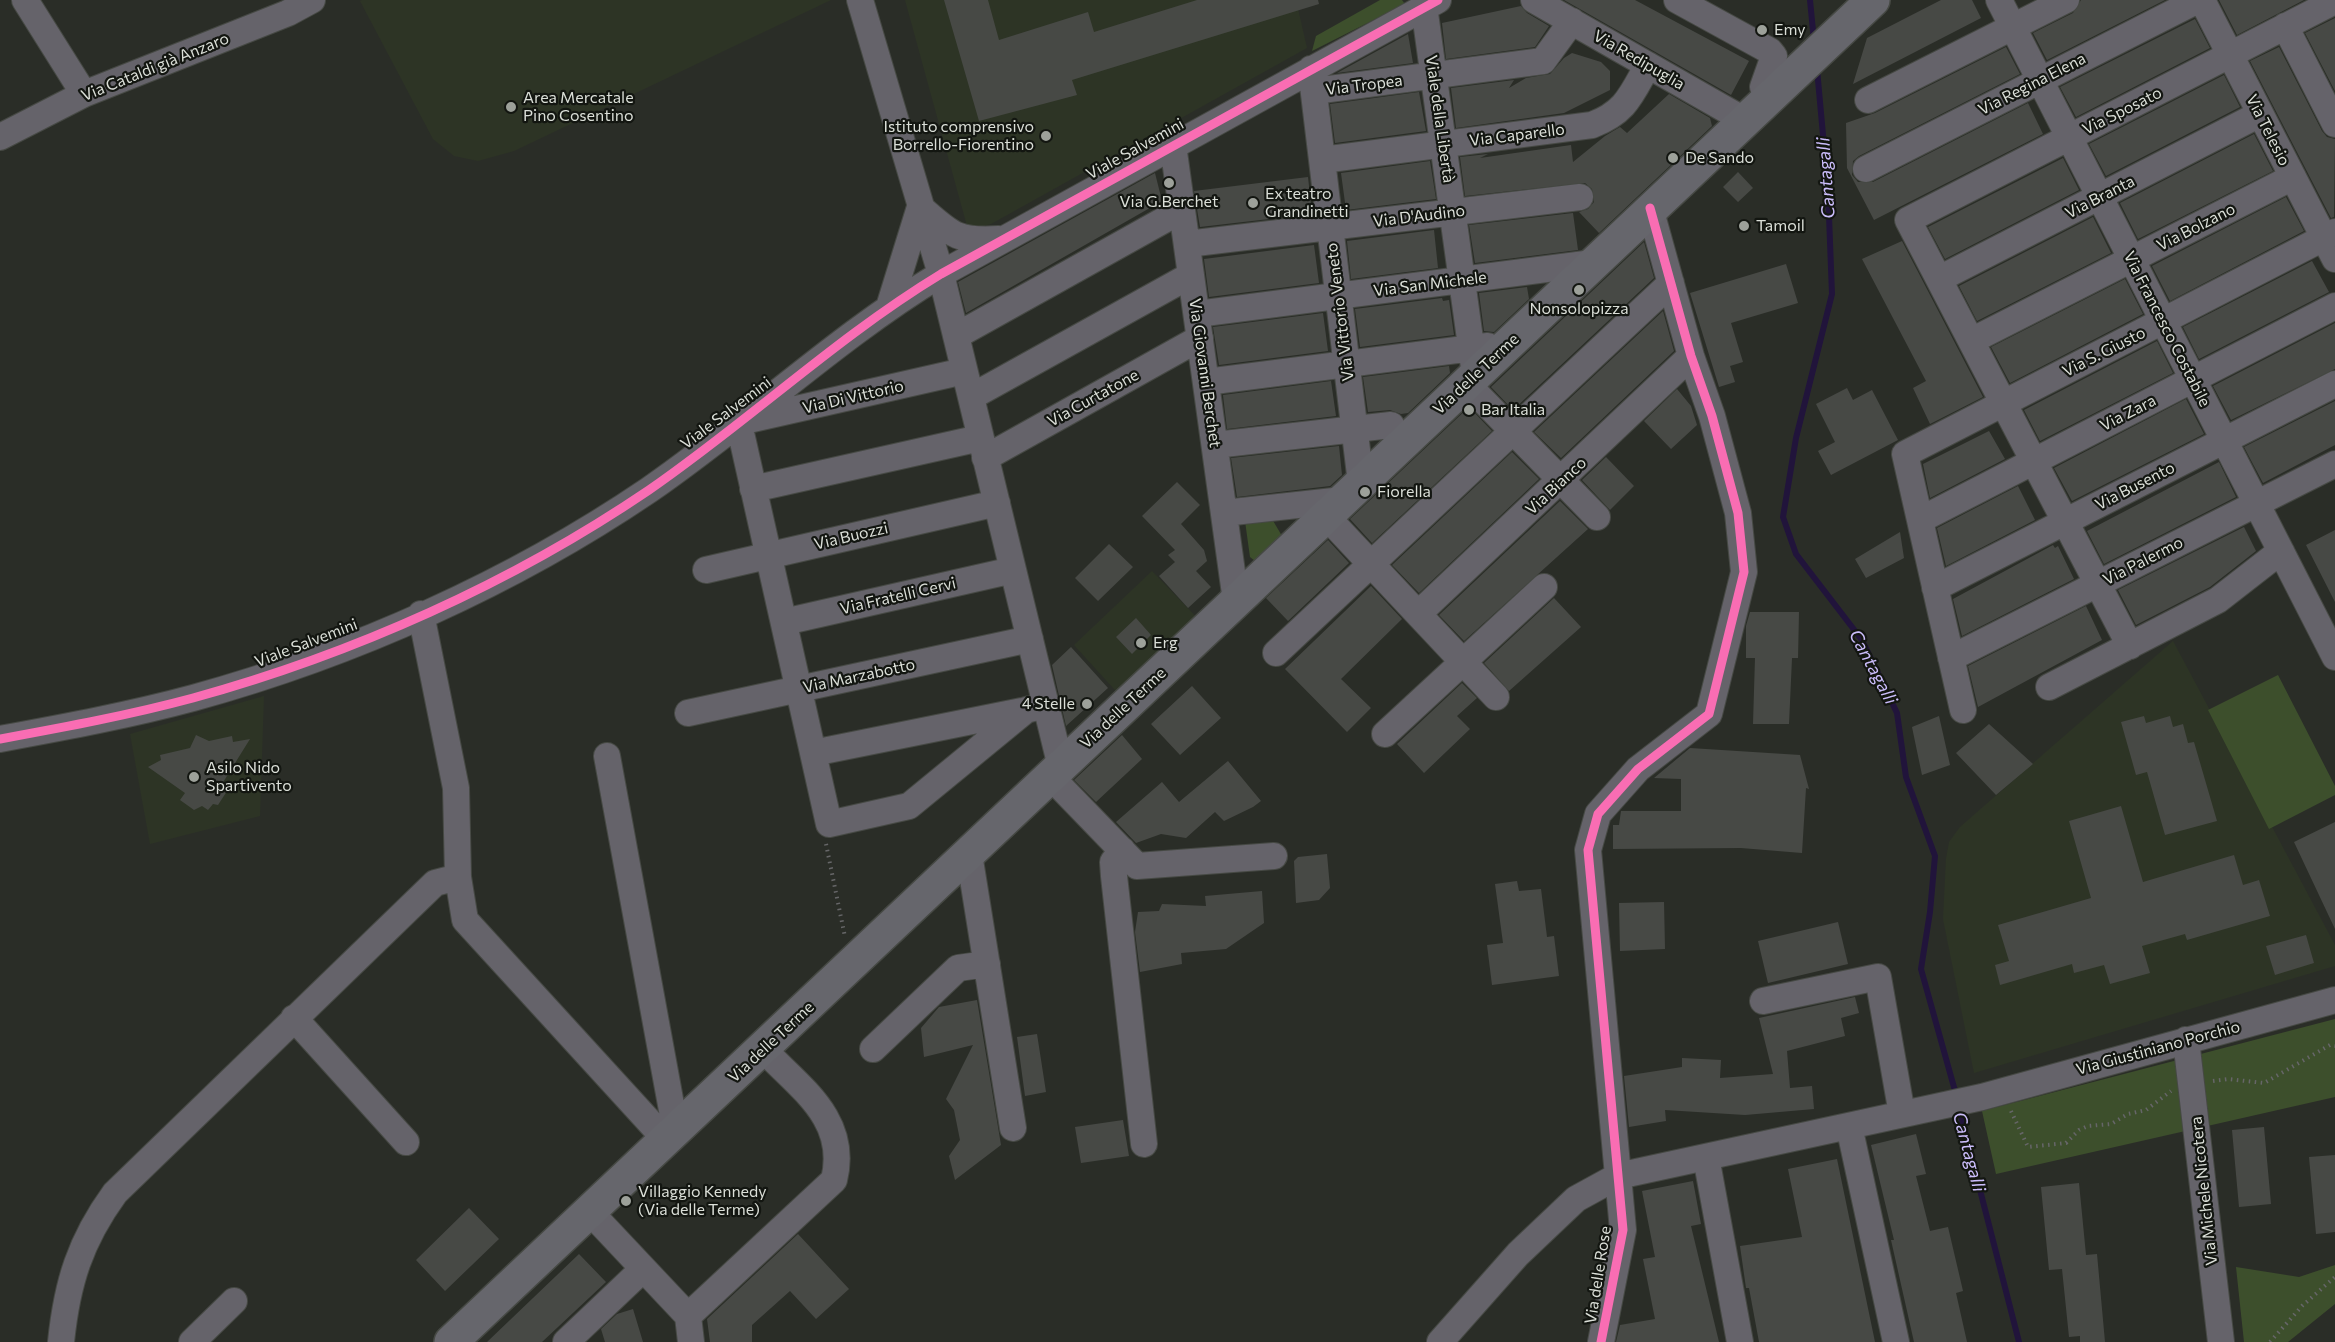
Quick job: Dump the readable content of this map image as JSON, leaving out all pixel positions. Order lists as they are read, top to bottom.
{
  "streets": {
    "main road": ["Via delle Terme"],
    "street": [
      "Via Redipuglia",
      "Via Cataldi già Anzaro",
      "Via Regina Elena",
      "Via Tropea",
      "Via Sposato",
      "Viale della Libertà",
      "Via Telesio",
      "Via Caparello",
      "Viale Salvemini",
      "Via Branta",
      "Via D'Audino",
      "Via Bolzano",
      "Via San Michele",
      "Via Vittorio Veneto",
      "Via Francesco Costabile",
      "Via S. Giusto",
      "Via Giovanni Berchet",
      "Via Di Vittorio",
      "Via Curtatone",
      "Via Zara",
      "Via Bianco",
      "Via Busento",
      "Via Buozzi",
      "Via Palermo",
      "Via Fratelli Cervi",
      "Via Marzabotto",
      "Via Giustiniano Porchio",
      "Via Michele Nicotera",
      "Via delle Rose"
    ]
  },
  "crossings": [
    ["Via Redipuglia", "Via Tropea"],
    ["Via Redipuglia", "Via Caparello"],
    ["Via Redipuglia", "Via delle Terme"],
    ["Via Regina Elena", "Via Telesio"],
    ["Via Regina Elena", "Via Francesco Costabile"],
    ["Via Tropea", "Viale della Libertà"],
    ["Via Tropea", "Viale Salvemini"],
    ["Via Tropea", "Via Vittorio Veneto"],
    ["Via Sposato", "Via Telesio"],
    ["Via Sposato", "Via Branta"],
    ["Via Sposato", "Via Francesco Costabile"],
    ["Viale della Libertà", "Via Caparello"],
    ["Viale della Libertà", "Viale Salvemini"],
    ["Viale della Libertà", "Via D'Audino"],
    ["Viale della Libertà", "Via San Michele"],
    ["Viale della Libertà", "Via delle Terme"],
    ["Via Telesio", "Via Branta"],
    ["Via Telesio", "Via Bolzano"],
    ["Via Telesio", "Via S. Giusto"],
    ["Via Caparello", "Via Vittorio Veneto"],
    ["Viale Salvemini", "Via Vittorio Veneto"],
    ["Viale Salvemini", "Via Giovanni Berchet"],
    ["Viale Salvemini", "Via Di Vittorio"],
    ["Via Branta", "Via Francesco Costabile"],
    ["Via D'Audino", "Via Vittorio Veneto"],
    ["Via D'Audino", "Via Giovanni Berchet"],
    ["Via Bolzano", "Via Francesco Costabile"],
    ["Via San Michele", "Via Vittorio Veneto"],
    ["Via San Michele", "Via Giovanni Berchet"],
    ["Via San Michele", "Via delle Terme"],
    ["Via San Michele", "Via Curtatone"],
    ["Via Vittorio Veneto", "Via delle Terme"],
    ["Via Francesco Costabile", "Via S. Giusto"],
    ["Via Francesco Costabile", "Via Zara"],
    ["Via Francesco Costabile", "Via Busento"],
    ["Via Francesco Costabile", "Via Palermo"],
    ["Via S. Giusto", "Via Zara"],
    ["Via Giovanni Berchet", "Via delle Terme"],
    ["Via Giovanni Berchet", "Via Curtatone"],
    ["Via delle Terme", "Via delle Rose"],
    ["Via Bianco", "Via delle Rose"],
    ["Via Giustiniano Porchio", "Via Michele Nicotera"]
  ],
  "water": ["Cantagalli"],
  "places": [
    "Emy",
    "Area Mercatale Pino Cosentino",
    "Istituto comprensivo Borrello-Fiorentino",
    "De Sando",
    "Via G.Berchet",
    "Ex teatro Grandinetti",
    "Tamoil",
    "Nonsolopizza",
    "Bar Italia",
    "Fiorella",
    "Erg",
    "4 Stelle",
    "Asilo Nido Spartivento",
    "Villaggio Kennedy (Via delle Terme)"
  ]
}
